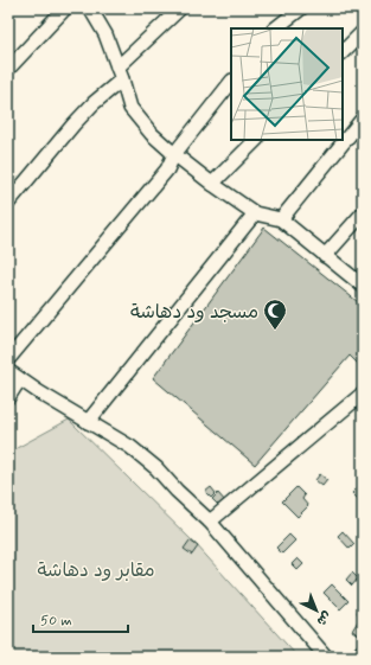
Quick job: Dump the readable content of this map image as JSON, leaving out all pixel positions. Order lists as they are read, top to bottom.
{
  "parks": ["مقابر ود دهاشة"],
  "places": {
    "mosque": ["مسجد ود دهاشة"]
  },
  "scale_bar": "50 m",
  "north": "bottom right"
}
